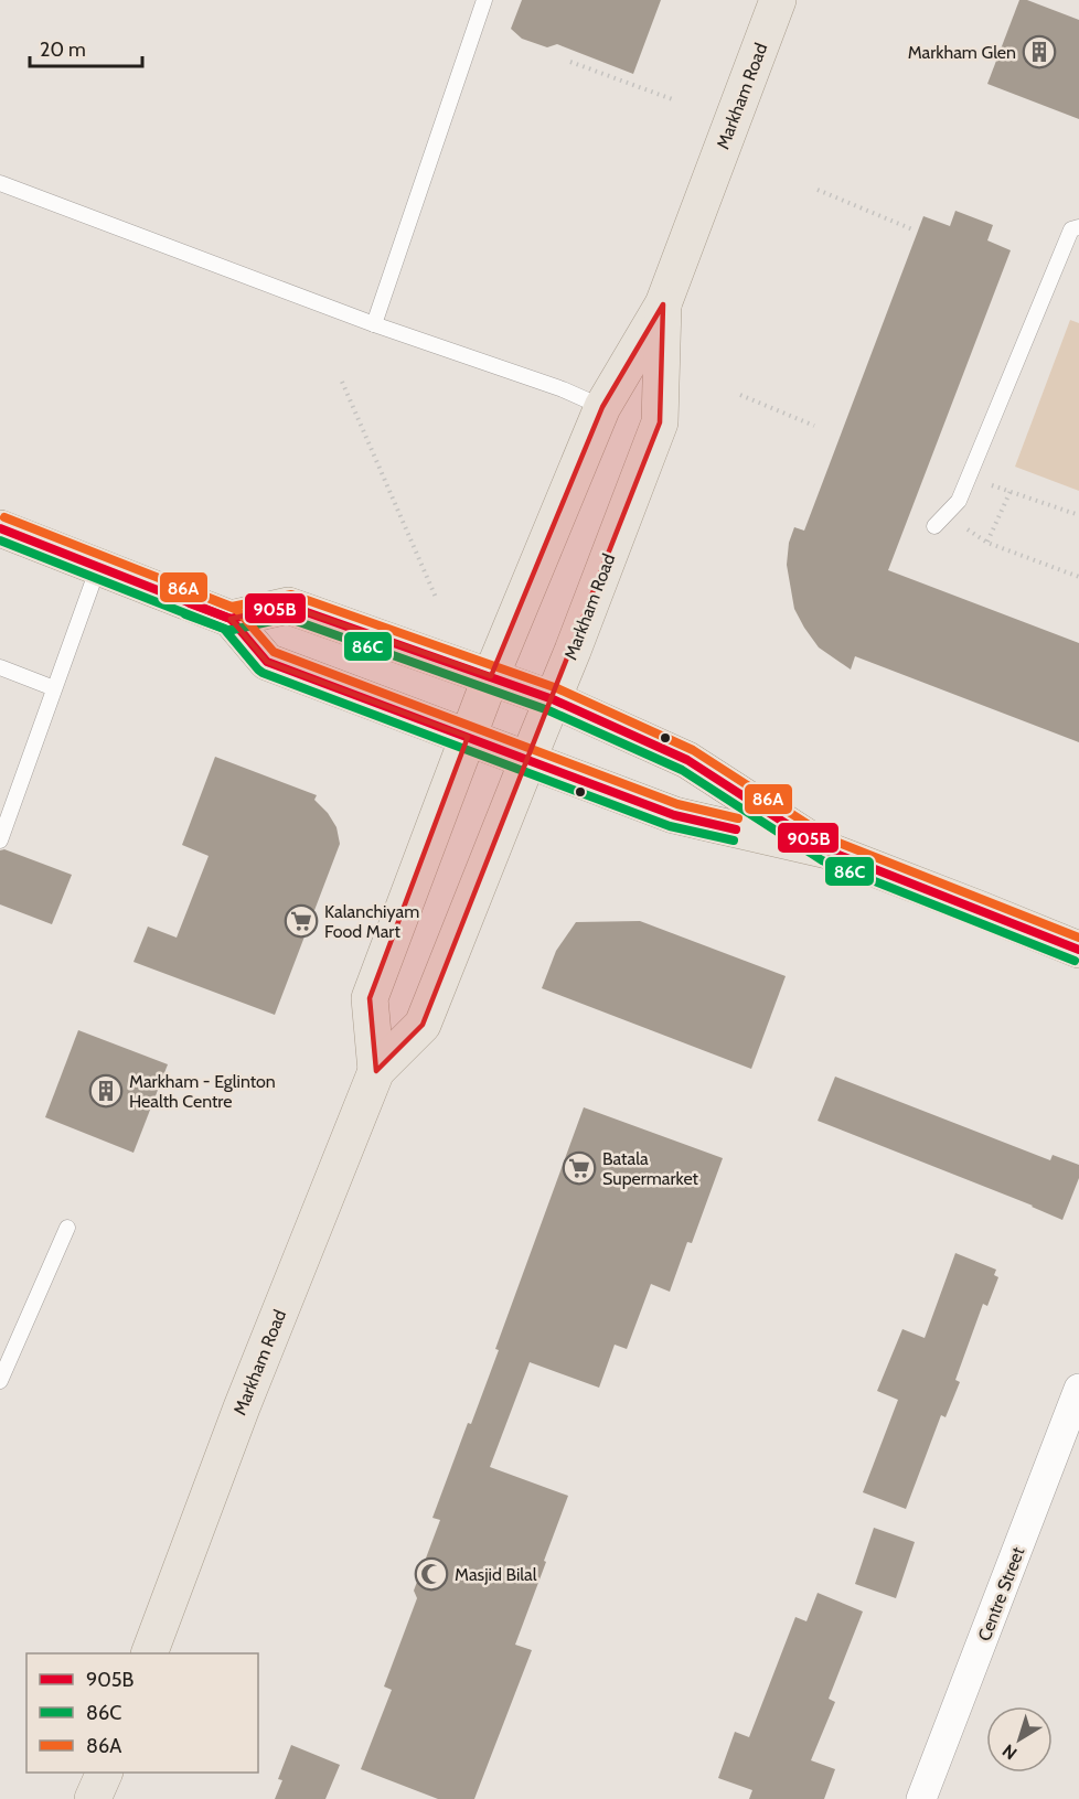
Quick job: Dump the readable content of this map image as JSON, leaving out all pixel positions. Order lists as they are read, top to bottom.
{
  "streets": {
    "main road": ["Markham Road"],
    "street": ["Centre Street"]
  },
  "places": {
    "building": ["Markham Glen", "Markham - Eglinton Health Centre"],
    "supermarket": ["Kalanchiyam Food Mart", "Batala Supermarket"],
    "mosque": ["Masjid Bilal"]
  },
  "lines": ["transit line 86A", "transit line 905B", "transit line 86C"],
  "legend": ["905B", "86C", "86A"],
  "scale_bar": "20 m",
  "north": "bottom left"
}
